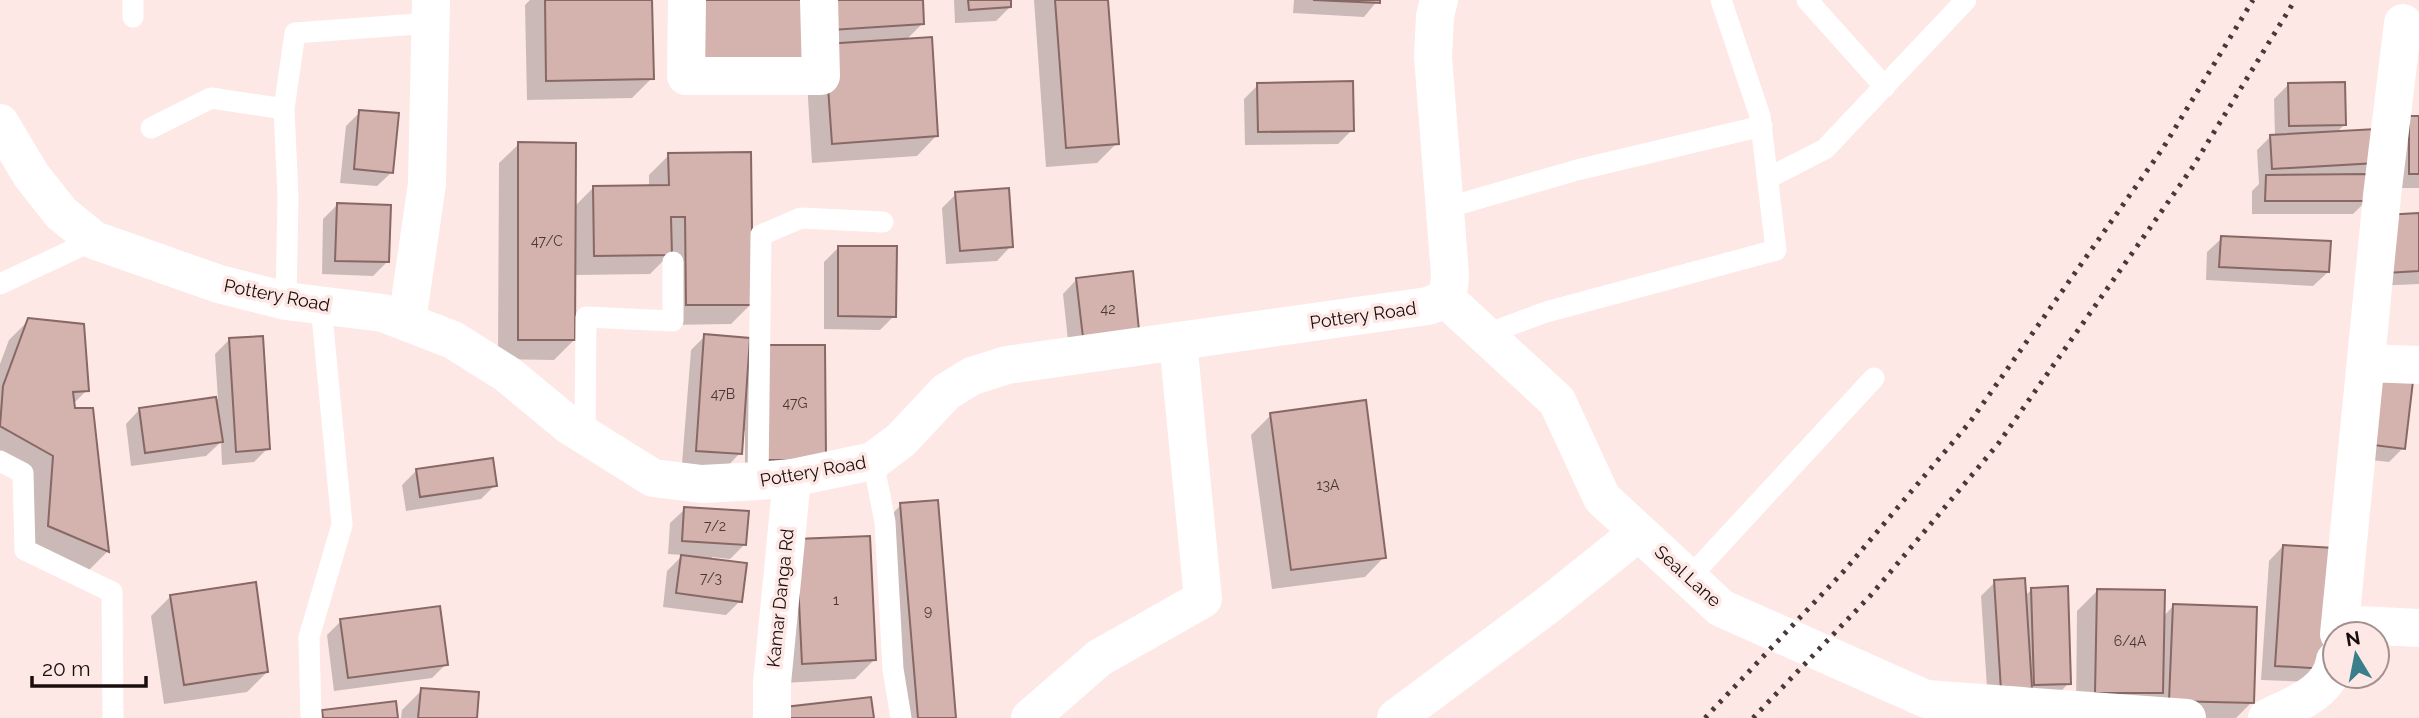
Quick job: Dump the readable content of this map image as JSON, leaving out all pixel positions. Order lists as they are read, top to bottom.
{
  "streets": {
    "street": ["Pottery Road", "Seal Lane", "Kamar Danga Rd"]
  },
  "crossings": [
    ["Pottery Road", "Seal Lane"],
    ["Pottery Road", "Kamar Danga Rd"]
  ],
  "house_numbers": [
    "47/C",
    "42",
    "47B",
    "47G",
    "13A",
    "7/2",
    "7/3",
    "1",
    "9",
    "6/4A"
  ],
  "scale_bar": "20 m",
  "north": "top"
}
